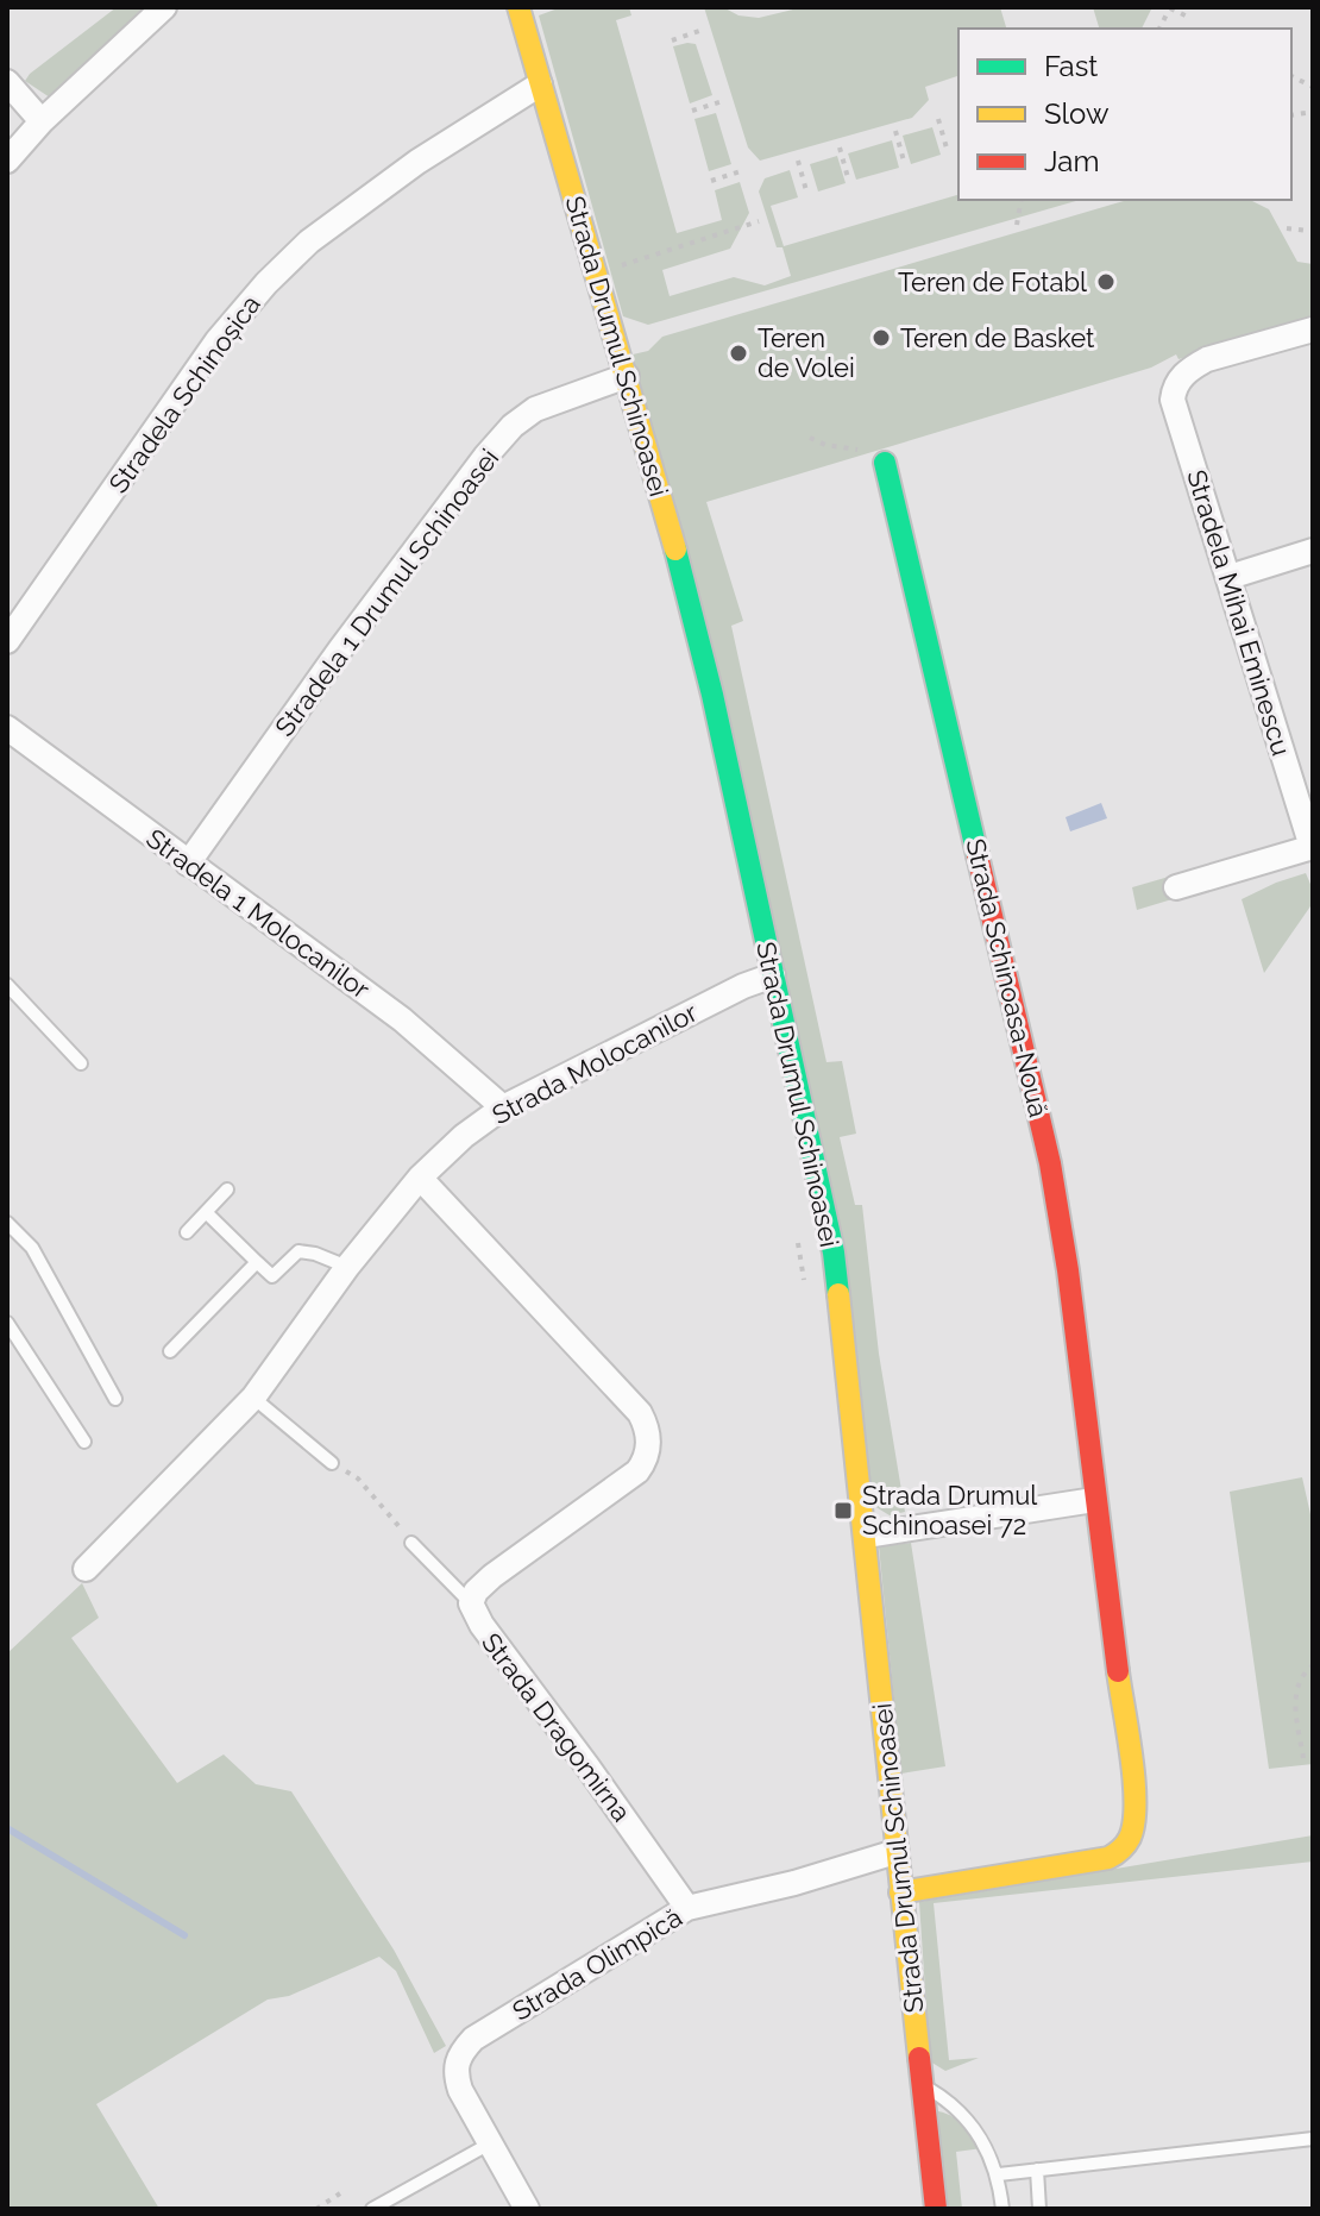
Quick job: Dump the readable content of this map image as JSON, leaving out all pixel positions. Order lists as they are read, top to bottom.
{
  "streets": {
    "street": [
      "Strada Drumul Schinoasei",
      "Stradela Schinoșica",
      "Stradela 1 Drumul Schinoasei",
      "Stradela Mihai Eminescu",
      "Stradela 1 Molocanilor",
      "Strada Schinoasa-Nouă",
      "Strada Molocanilor",
      "Strada Dragomirna",
      "Strada Olimpică"
    ]
  },
  "crossings": [
    ["Strada Drumul Schinoasei", "Stradela Schinoșica"],
    ["Strada Drumul Schinoasei", "Stradela 1 Drumul Schinoasei"],
    ["Strada Drumul Schinoasei", "Strada Schinoasa-Nouă"],
    ["Strada Drumul Schinoasei", "Strada Molocanilor"],
    ["Strada Drumul Schinoasei", "Strada Olimpică"],
    ["Stradela 1 Drumul Schinoasei", "Stradela 1 Molocanilor"],
    ["Stradela 1 Molocanilor", "Strada Molocanilor"],
    ["Strada Molocanilor", "Strada Dragomirna"],
    ["Strada Dragomirna", "Strada Olimpică"]
  ],
  "places": {
    "other": ["Teren de Fotabl", "Teren de Basket", "Teren de Volei"],
    "transit": ["Strada Drumul Schinoasei 72"]
  },
  "legend": ["Fast", "Slow", "Jam"]
}
